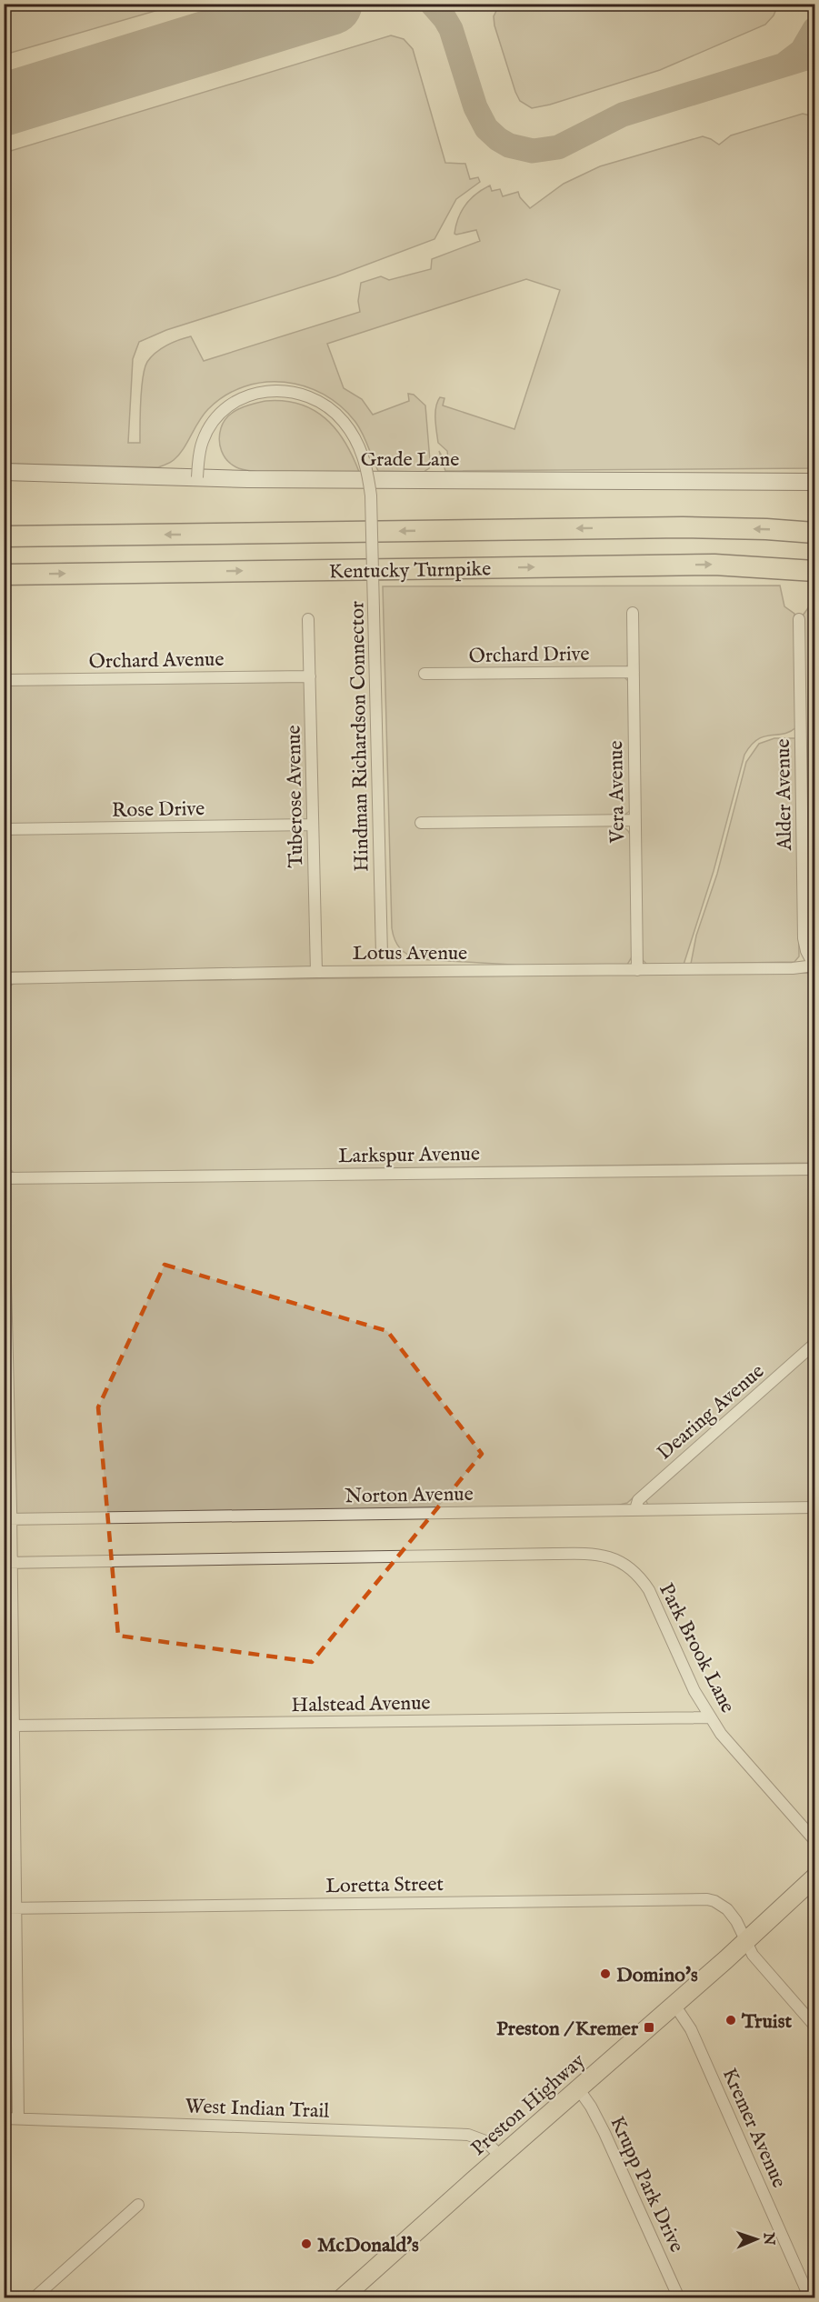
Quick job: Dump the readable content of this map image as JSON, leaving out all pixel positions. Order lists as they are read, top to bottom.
{
  "streets": {
    "highway": ["Kentucky Turnpike"],
    "main road": ["Grade Lane", "Preston Highway"],
    "street": [
      "Orchard Drive",
      "Orchard Avenue",
      "Hindman Richardson Connector",
      "Vera Avenue",
      "Alder Avenue",
      "Tuberose Avenue",
      "Rose Drive",
      "Lotus Avenue",
      "Larkspur Avenue",
      "Dearing Avenue",
      "Norton Avenue",
      "Park Brook Lane",
      "Halstead Avenue",
      "Loretta Street",
      "West Indian Trail",
      "Kremer Avenue",
      "Krupp Park Drive"
    ]
  },
  "crossings": [
    ["Grade Lane", "Hindman Richardson Connector"],
    ["Orchard Drive", "Vera Avenue"],
    ["Orchard Avenue", "Tuberose Avenue"],
    ["Hindman Richardson Connector", "Lotus Avenue"],
    ["Vera Avenue", "Lotus Avenue"],
    ["Alder Avenue", "Lotus Avenue"],
    ["Tuberose Avenue", "Rose Drive"],
    ["Tuberose Avenue", "Lotus Avenue"],
    ["Dearing Avenue", "Norton Avenue"],
    ["Park Brook Lane", "Halstead Avenue"],
    ["Loretta Street", "Preston Highway"],
    ["Preston Highway", "West Indian Trail"],
    ["Preston Highway", "Kremer Avenue"],
    ["Preston Highway", "Krupp Park Drive"]
  ],
  "places": {
    "other": ["Domino's", "Truist", "McDonald's"],
    "transit": ["Preston / Kremer"]
  },
  "north": "right"
}
